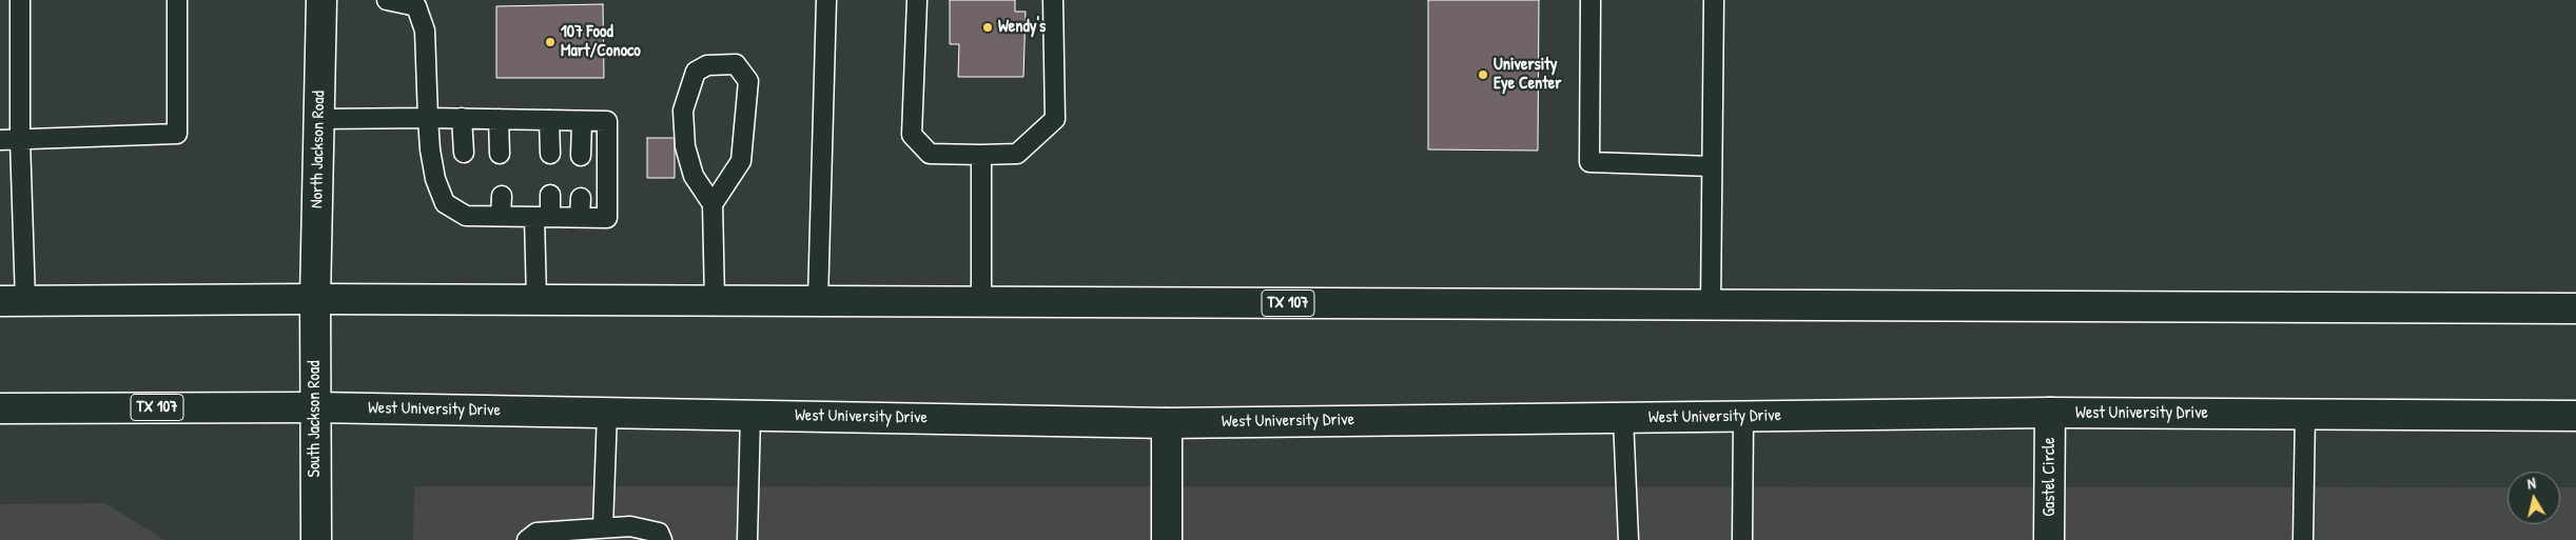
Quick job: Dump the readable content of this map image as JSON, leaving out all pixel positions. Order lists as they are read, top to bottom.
{
  "streets": {
    "main road": [
      "North Jackson Road",
      "TX 107",
      "West University Drive",
      "South Jackson Road",
      "Gastel Circle"
    ]
  },
  "crossings": [
    ["North Jackson Road", "TX 107"],
    ["North Jackson Road", "South Jackson Road"],
    ["TX 107", "South Jackson Road"],
    ["West University Drive", "South Jackson Road"],
    ["West University Drive", "Gastel Circle"]
  ],
  "places": ["Wendy's", "107 Food Mart/Conoco", "University Eye Center"],
  "north": "top"
}
